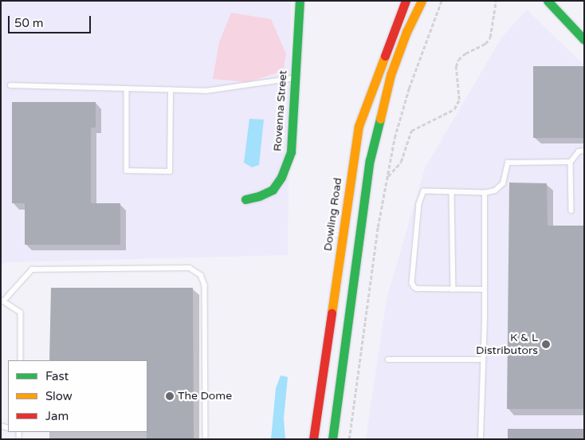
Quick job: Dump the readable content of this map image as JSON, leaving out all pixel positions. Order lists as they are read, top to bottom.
{
  "streets": {
    "main road": ["Rovenna Street", "Dowling Road"]
  },
  "places": ["K & L Distributors", "The Dome"],
  "legend": ["Fast", "Slow", "Jam"],
  "scale_bar": "50 m"
}
